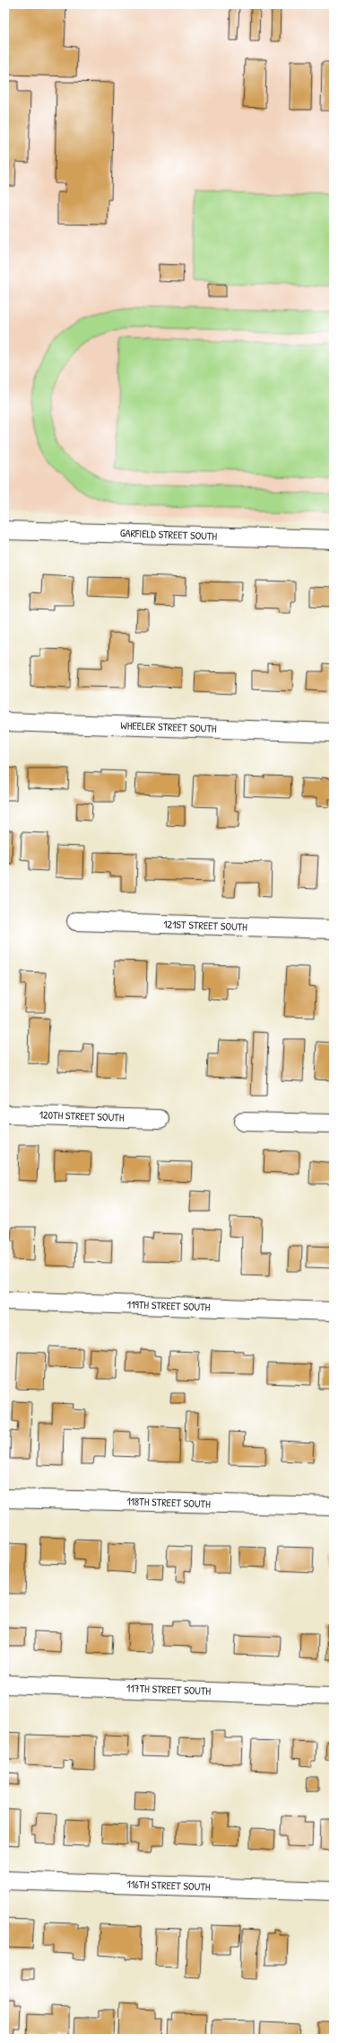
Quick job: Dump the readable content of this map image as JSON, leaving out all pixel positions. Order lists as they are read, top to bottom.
{
  "streets": {
    "street": [
      "GARFIELD STREET SOUTH",
      "WHEELER STREET SOUTH",
      "121ST STREET SOUTH",
      "120TH STREET SOUTH",
      "119TH STREET SOUTH",
      "118TH STREET SOUTH",
      "117TH STREET SOUTH",
      "116TH STREET SOUTH"
    ]
  }
}
